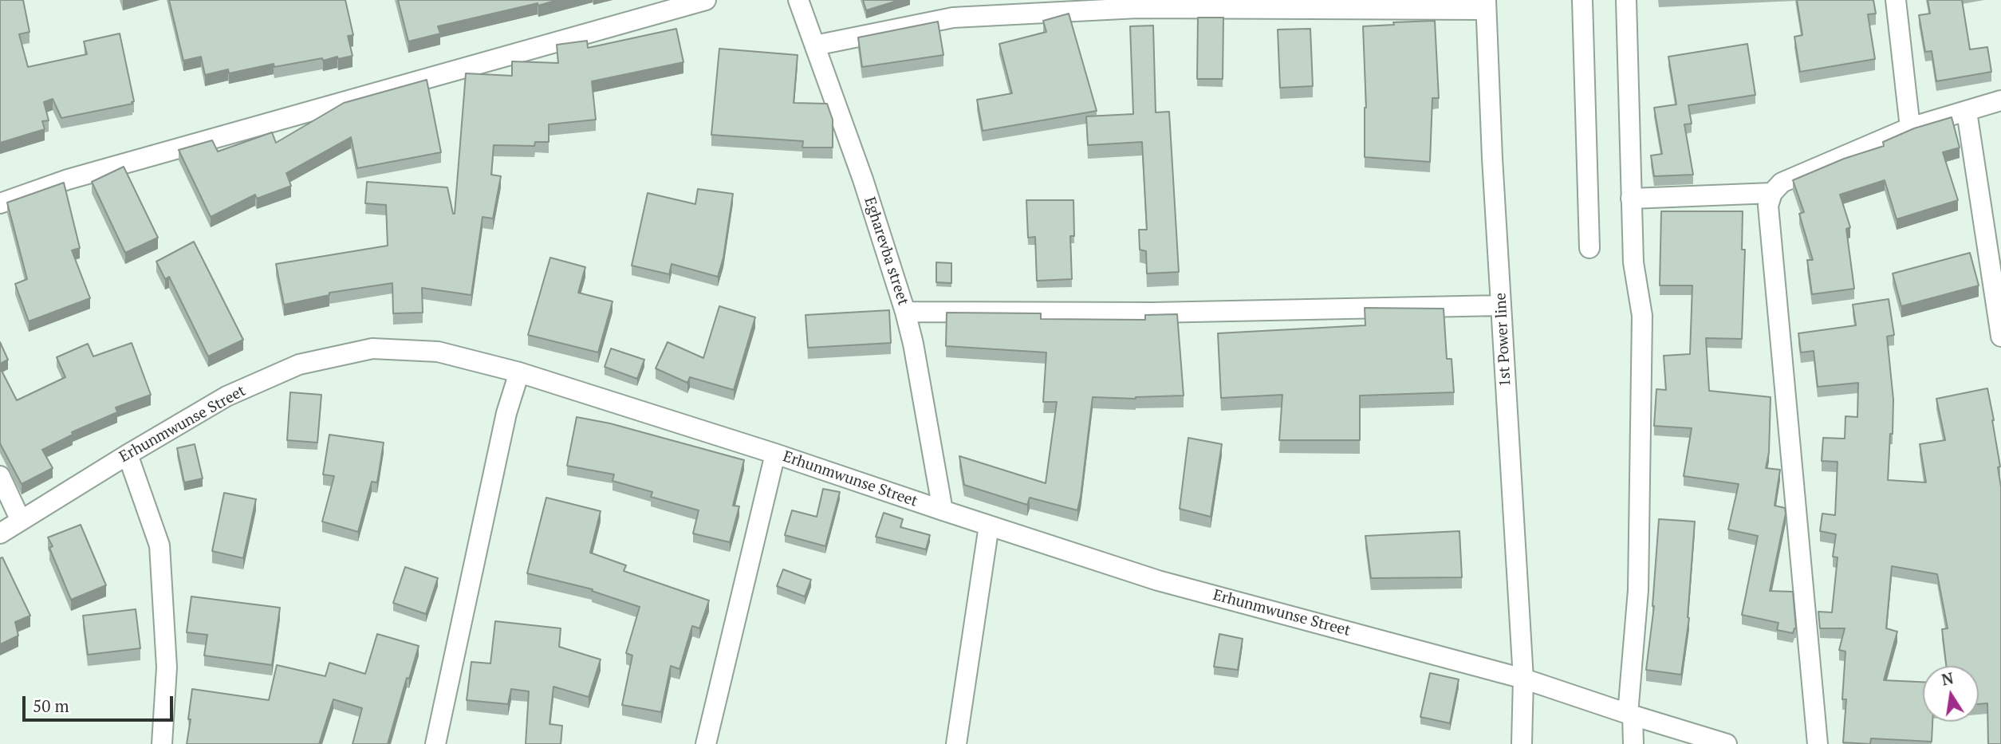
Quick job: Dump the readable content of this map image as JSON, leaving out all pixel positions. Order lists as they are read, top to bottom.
{
  "streets": {
    "street": ["Egharevba street", "1st Power line", "Erhunmwunse Street"]
  },
  "crossings": [
    ["Egharevba street", "Erhunmwunse Street"],
    ["1st Power line", "Erhunmwunse Street"]
  ],
  "scale_bar": "50 m",
  "north": "top"
}
